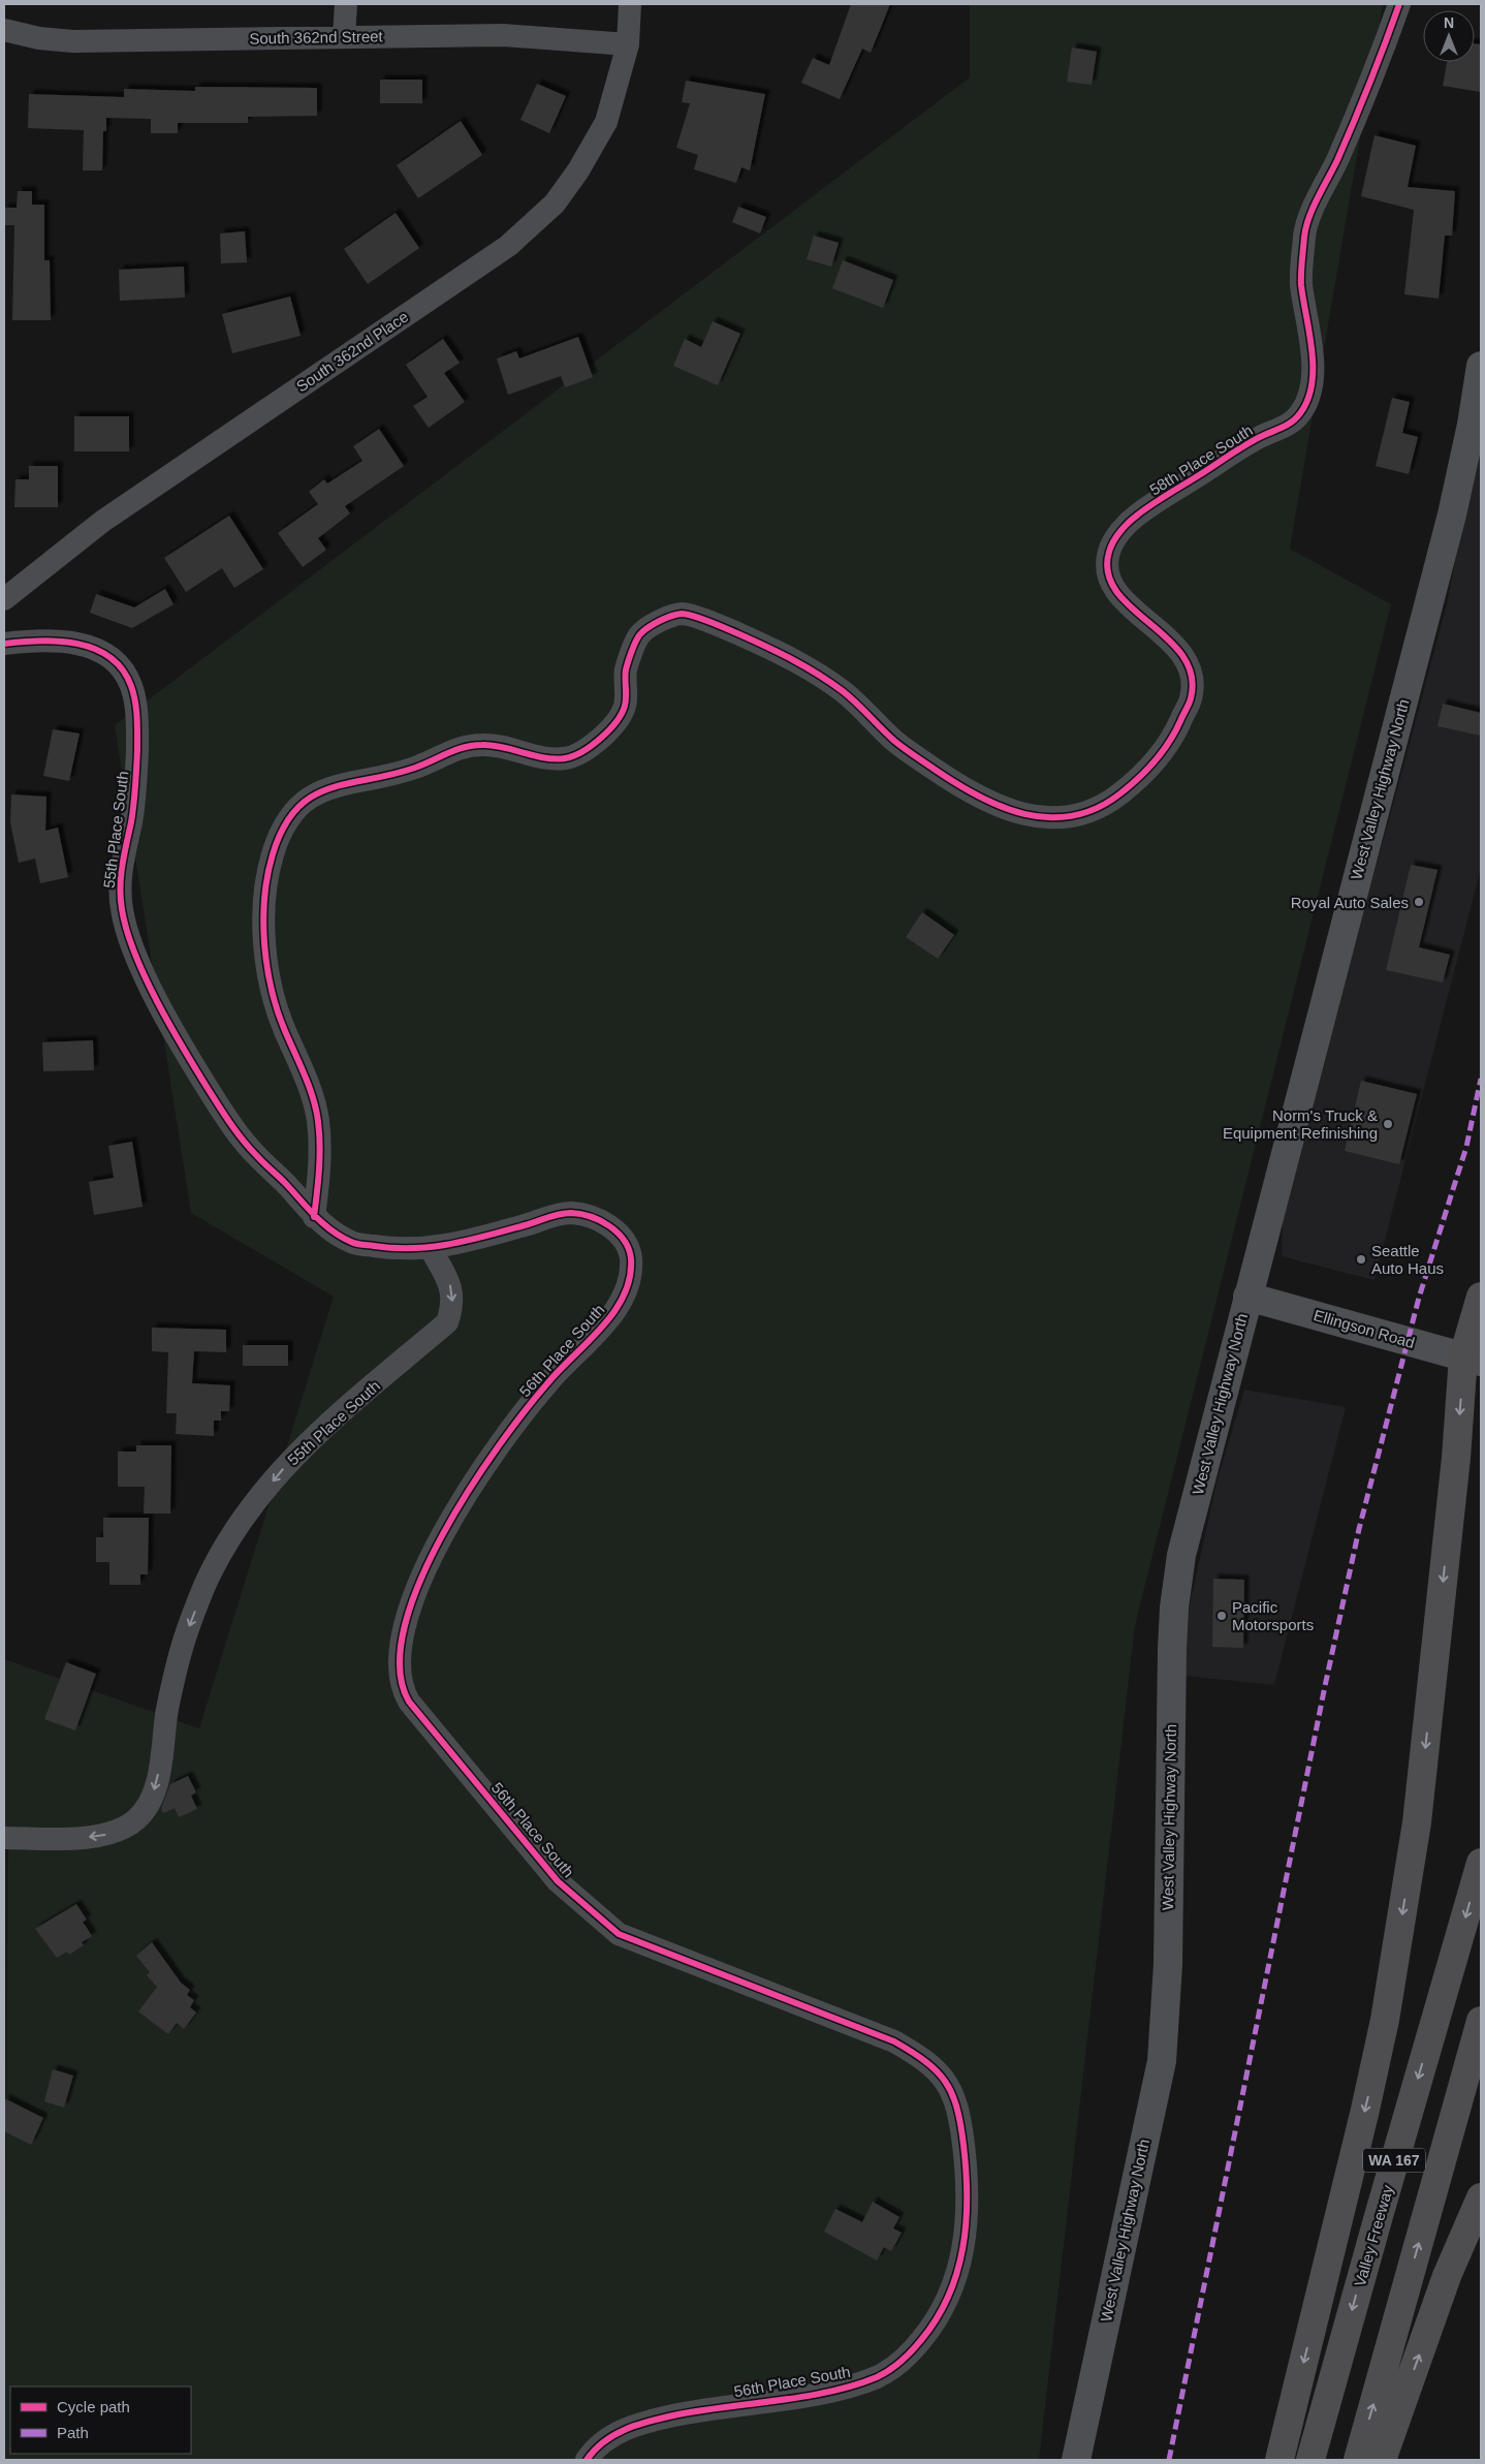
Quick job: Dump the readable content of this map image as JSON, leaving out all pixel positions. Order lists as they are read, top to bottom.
{
  "streets": {
    "highway": ["WA 167", "Valley Freeway"],
    "main road": ["West Valley Highway North", "Ellingson Road"],
    "street": [
      "South 362nd Street",
      "South 362nd Place",
      "58th Place South",
      "55th Place South",
      "56th Place South"
    ]
  },
  "crossings": [
    ["South 362nd Street", "South 362nd Place"],
    ["58th Place South", "55th Place South"],
    ["58th Place South", "56th Place South"],
    ["West Valley Highway North", "Ellingson Road"],
    ["55th Place South", "56th Place South"]
  ],
  "one_way": ["55th Place South"],
  "places": [
    "Royal Auto Sales",
    "Norm's Truck & Equipment Refinishing",
    "Seattle Auto Haus",
    "Pacific Motorsports"
  ],
  "legend": ["Cycle path", "Path"],
  "north": "top"
}
